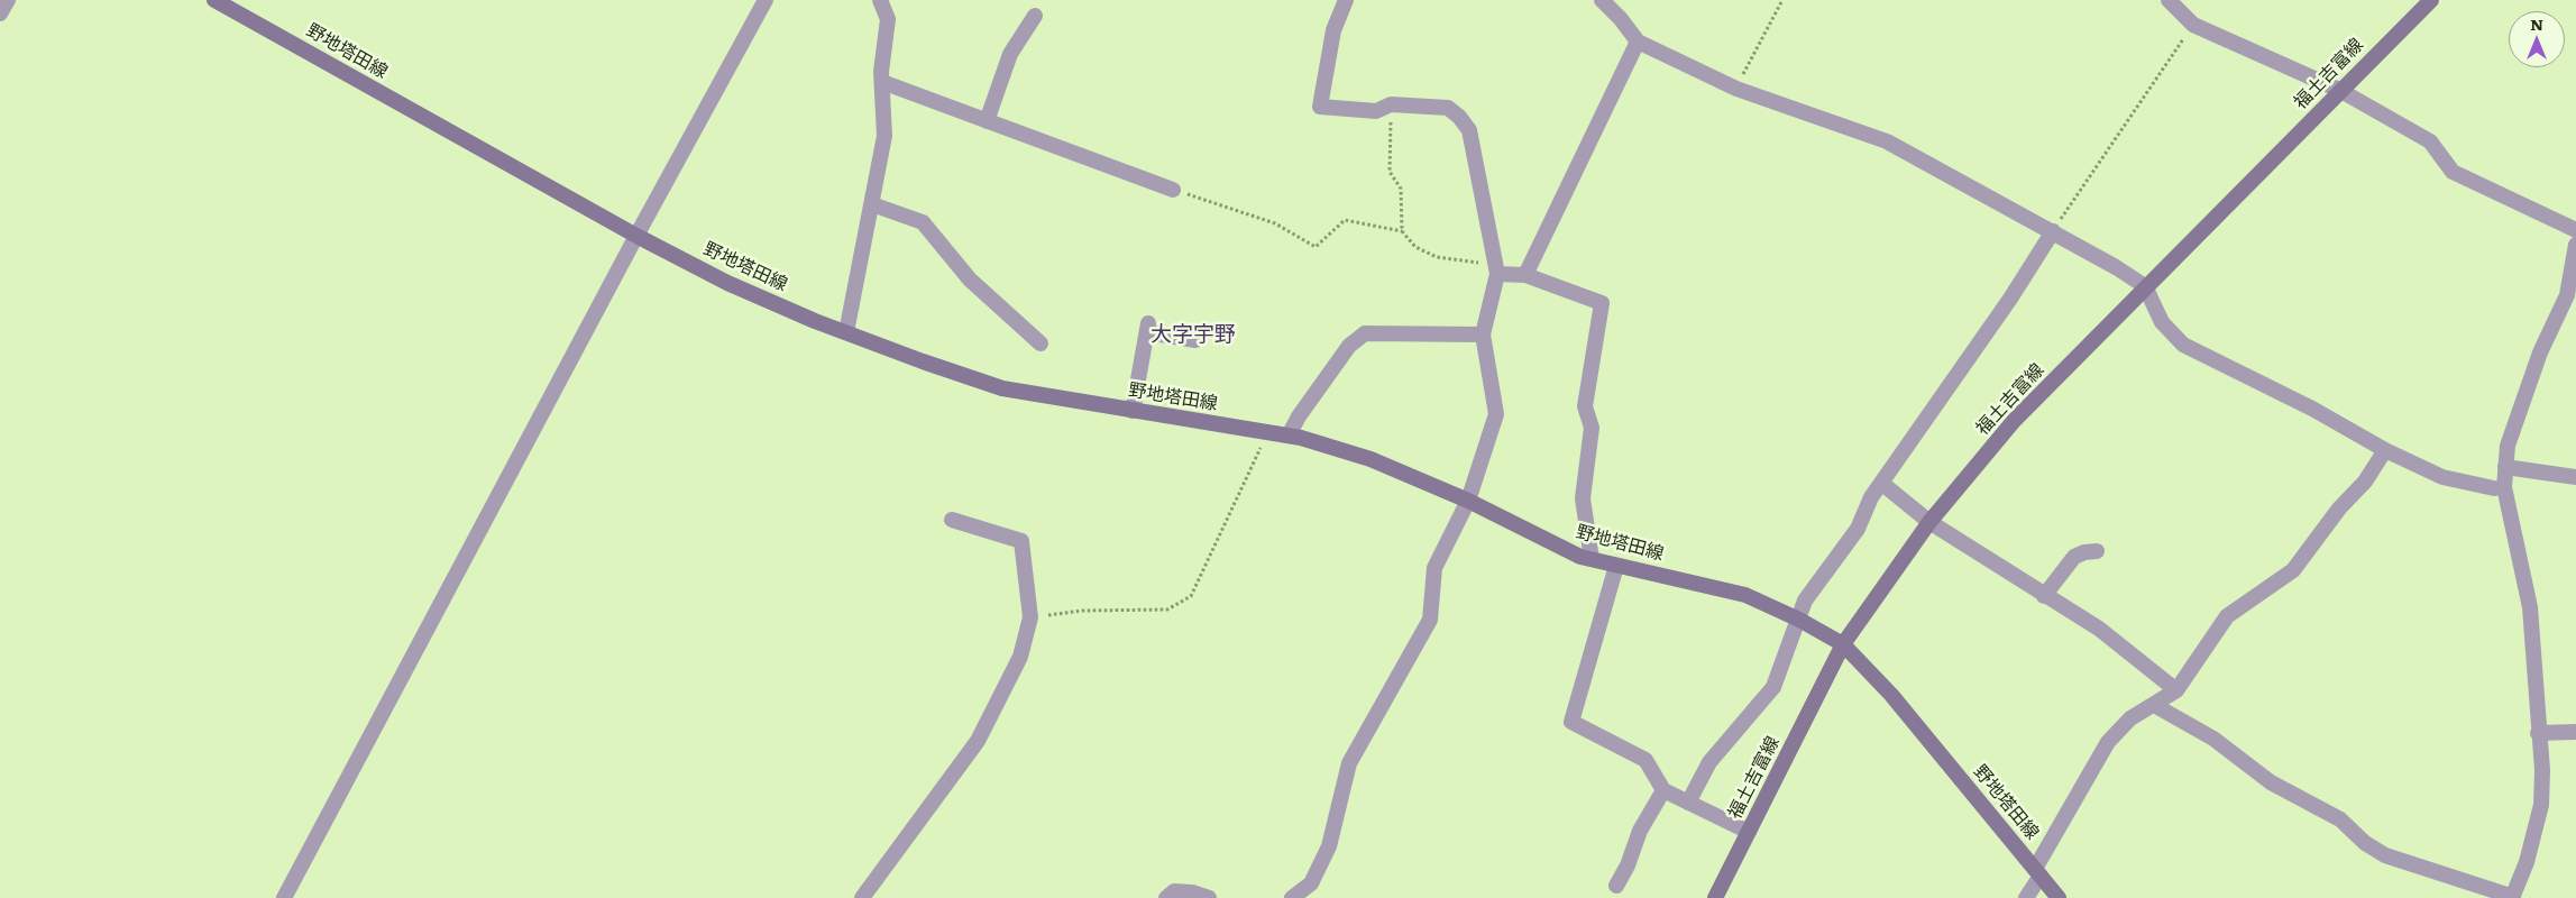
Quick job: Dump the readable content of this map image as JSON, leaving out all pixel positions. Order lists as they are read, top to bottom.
{
  "streets": {
    "main road": ["野地塔田線", "福土吉富線"]
  },
  "crossings": [
    ["野地塔田線", "福土吉富線"]
  ],
  "districts": ["大字宇野"],
  "north": "top"
}
